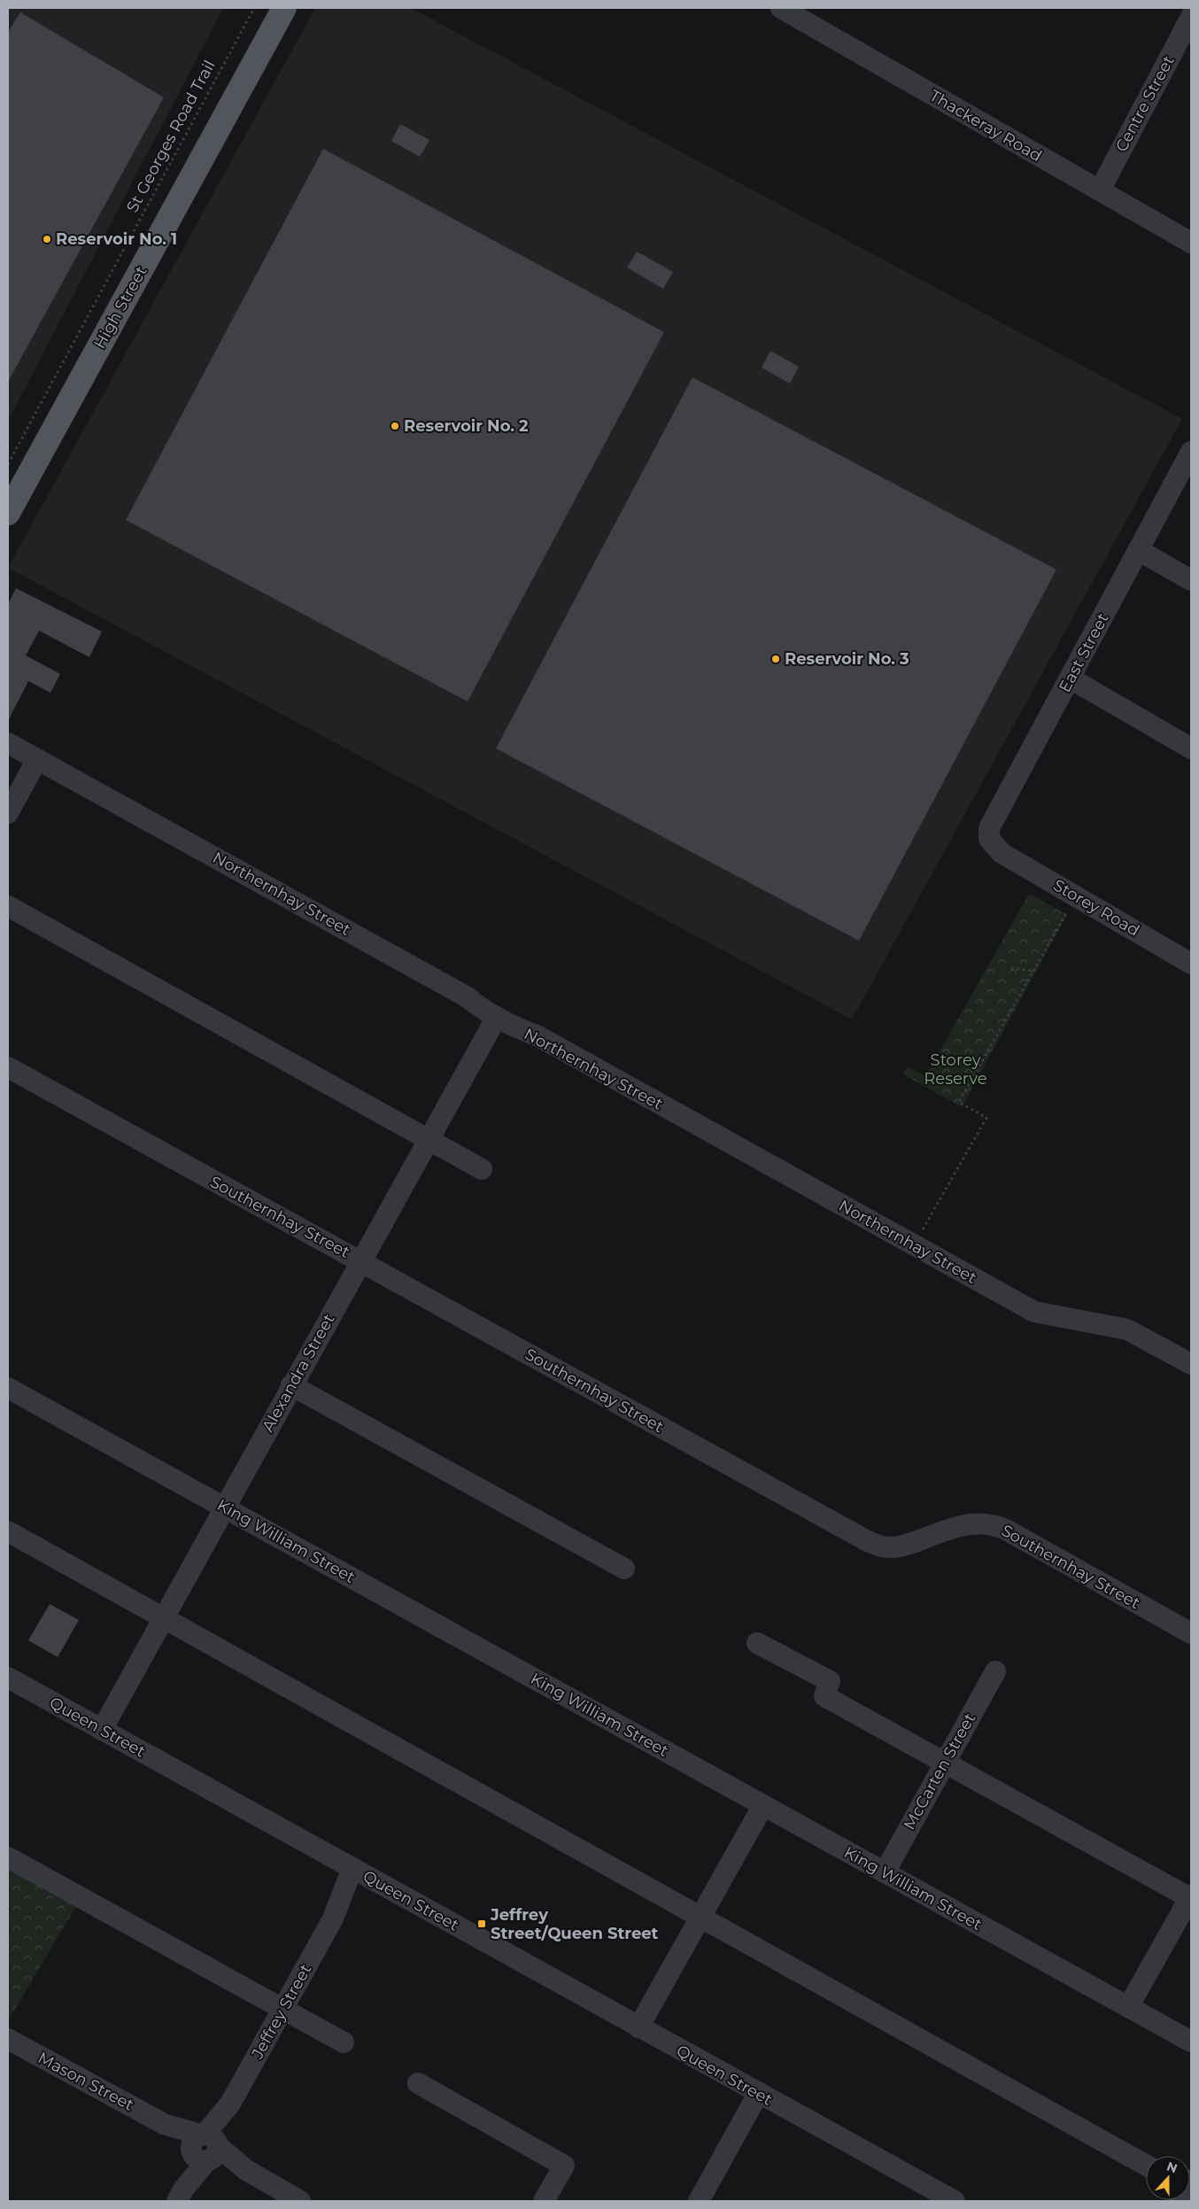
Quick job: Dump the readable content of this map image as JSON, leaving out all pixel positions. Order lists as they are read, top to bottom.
{
  "streets": {
    "main road": ["High Street"],
    "street": [
      "Centre Street",
      "Thackeray Road",
      "East Street",
      "Northernhay Street",
      "Storey Road",
      "Southernhay Street",
      "Alexandra Street",
      "King William Street",
      "Queen Street",
      "McCarten Street",
      "Jeffrey Street",
      "Mason Street"
    ],
    "path": ["St Georges Road Trail"]
  },
  "crossings": [
    ["Centre Street", "Thackeray Road"],
    ["East Street", "Storey Road"],
    ["Northernhay Street", "Alexandra Street"],
    ["Southernhay Street", "Alexandra Street"],
    ["Alexandra Street", "King William Street"],
    ["Alexandra Street", "Queen Street"],
    ["King William Street", "McCarten Street"],
    ["Queen Street", "Jeffrey Street"],
    ["Jeffrey Street", "Mason Street"]
  ],
  "parks": ["Storey Reserve"],
  "places": {
    "other": ["Reservoir No. 1", "Reservoir No. 2", "Reservoir No. 3"],
    "transit": ["Jeffrey Street/Queen Street"]
  },
  "north": "top"
}
